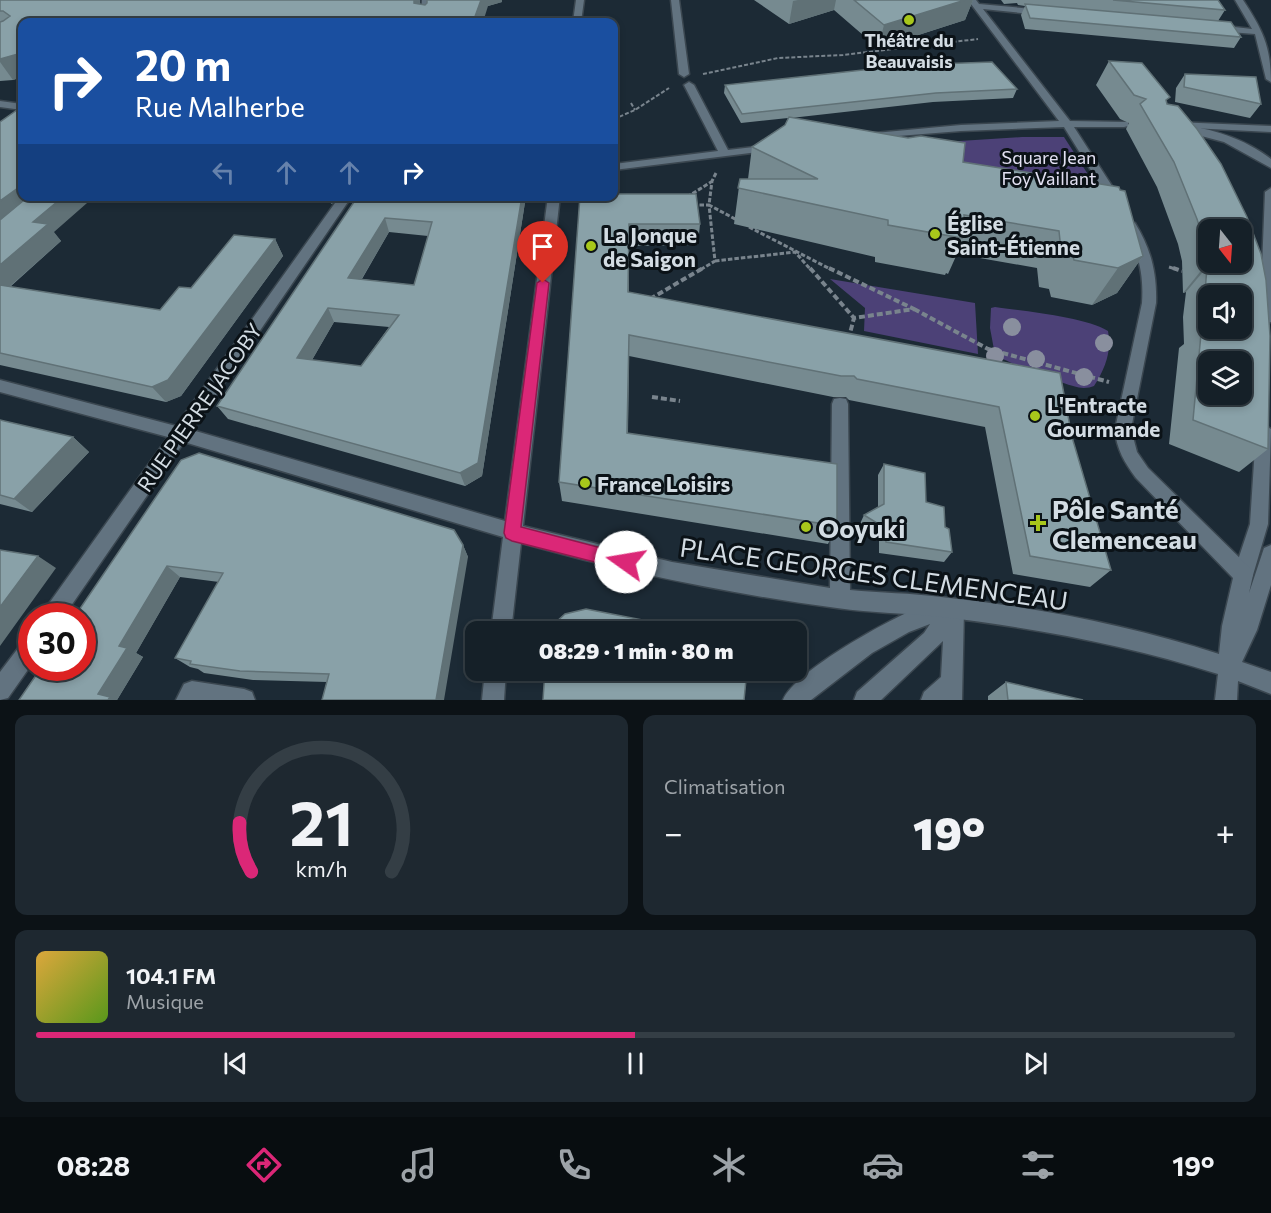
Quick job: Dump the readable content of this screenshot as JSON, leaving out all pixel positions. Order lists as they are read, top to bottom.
{
  "streets": {
    "street": ["RUE PIERRE JACOBY", "PLACE GEORGES CLEMENCEAU"]
  },
  "crossings": [
    ["RUE PIERRE JACOBY", "PLACE GEORGES CLEMENCEAU"]
  ],
  "parks": ["Square Jean Foy Vaillant"],
  "places": {
    "other": [
      "Théâtre du Beauvaisis",
      "Église Saint-Étienne",
      "La Jonque de Saigon",
      "L'Entracte Gourmande",
      "France Loisirs",
      "Ooyuki"
    ],
    "health": ["Pôle Santé Clemenceau"]
  },
  "north": "bottom",
  "page": {
    "turn": ["20 m", "Rue Malherbe"],
    "limit": "30",
    "trip": "08:29 · 1 min · 80 m",
    "tile": "Climatisation",
    "heat": ["−", "19°", "+"],
    "song": ["104.1 FM", "Musique"],
    "tabs": ["08:28", "19°"],
    "gauge": ["21", "km/h"]
  }
}
